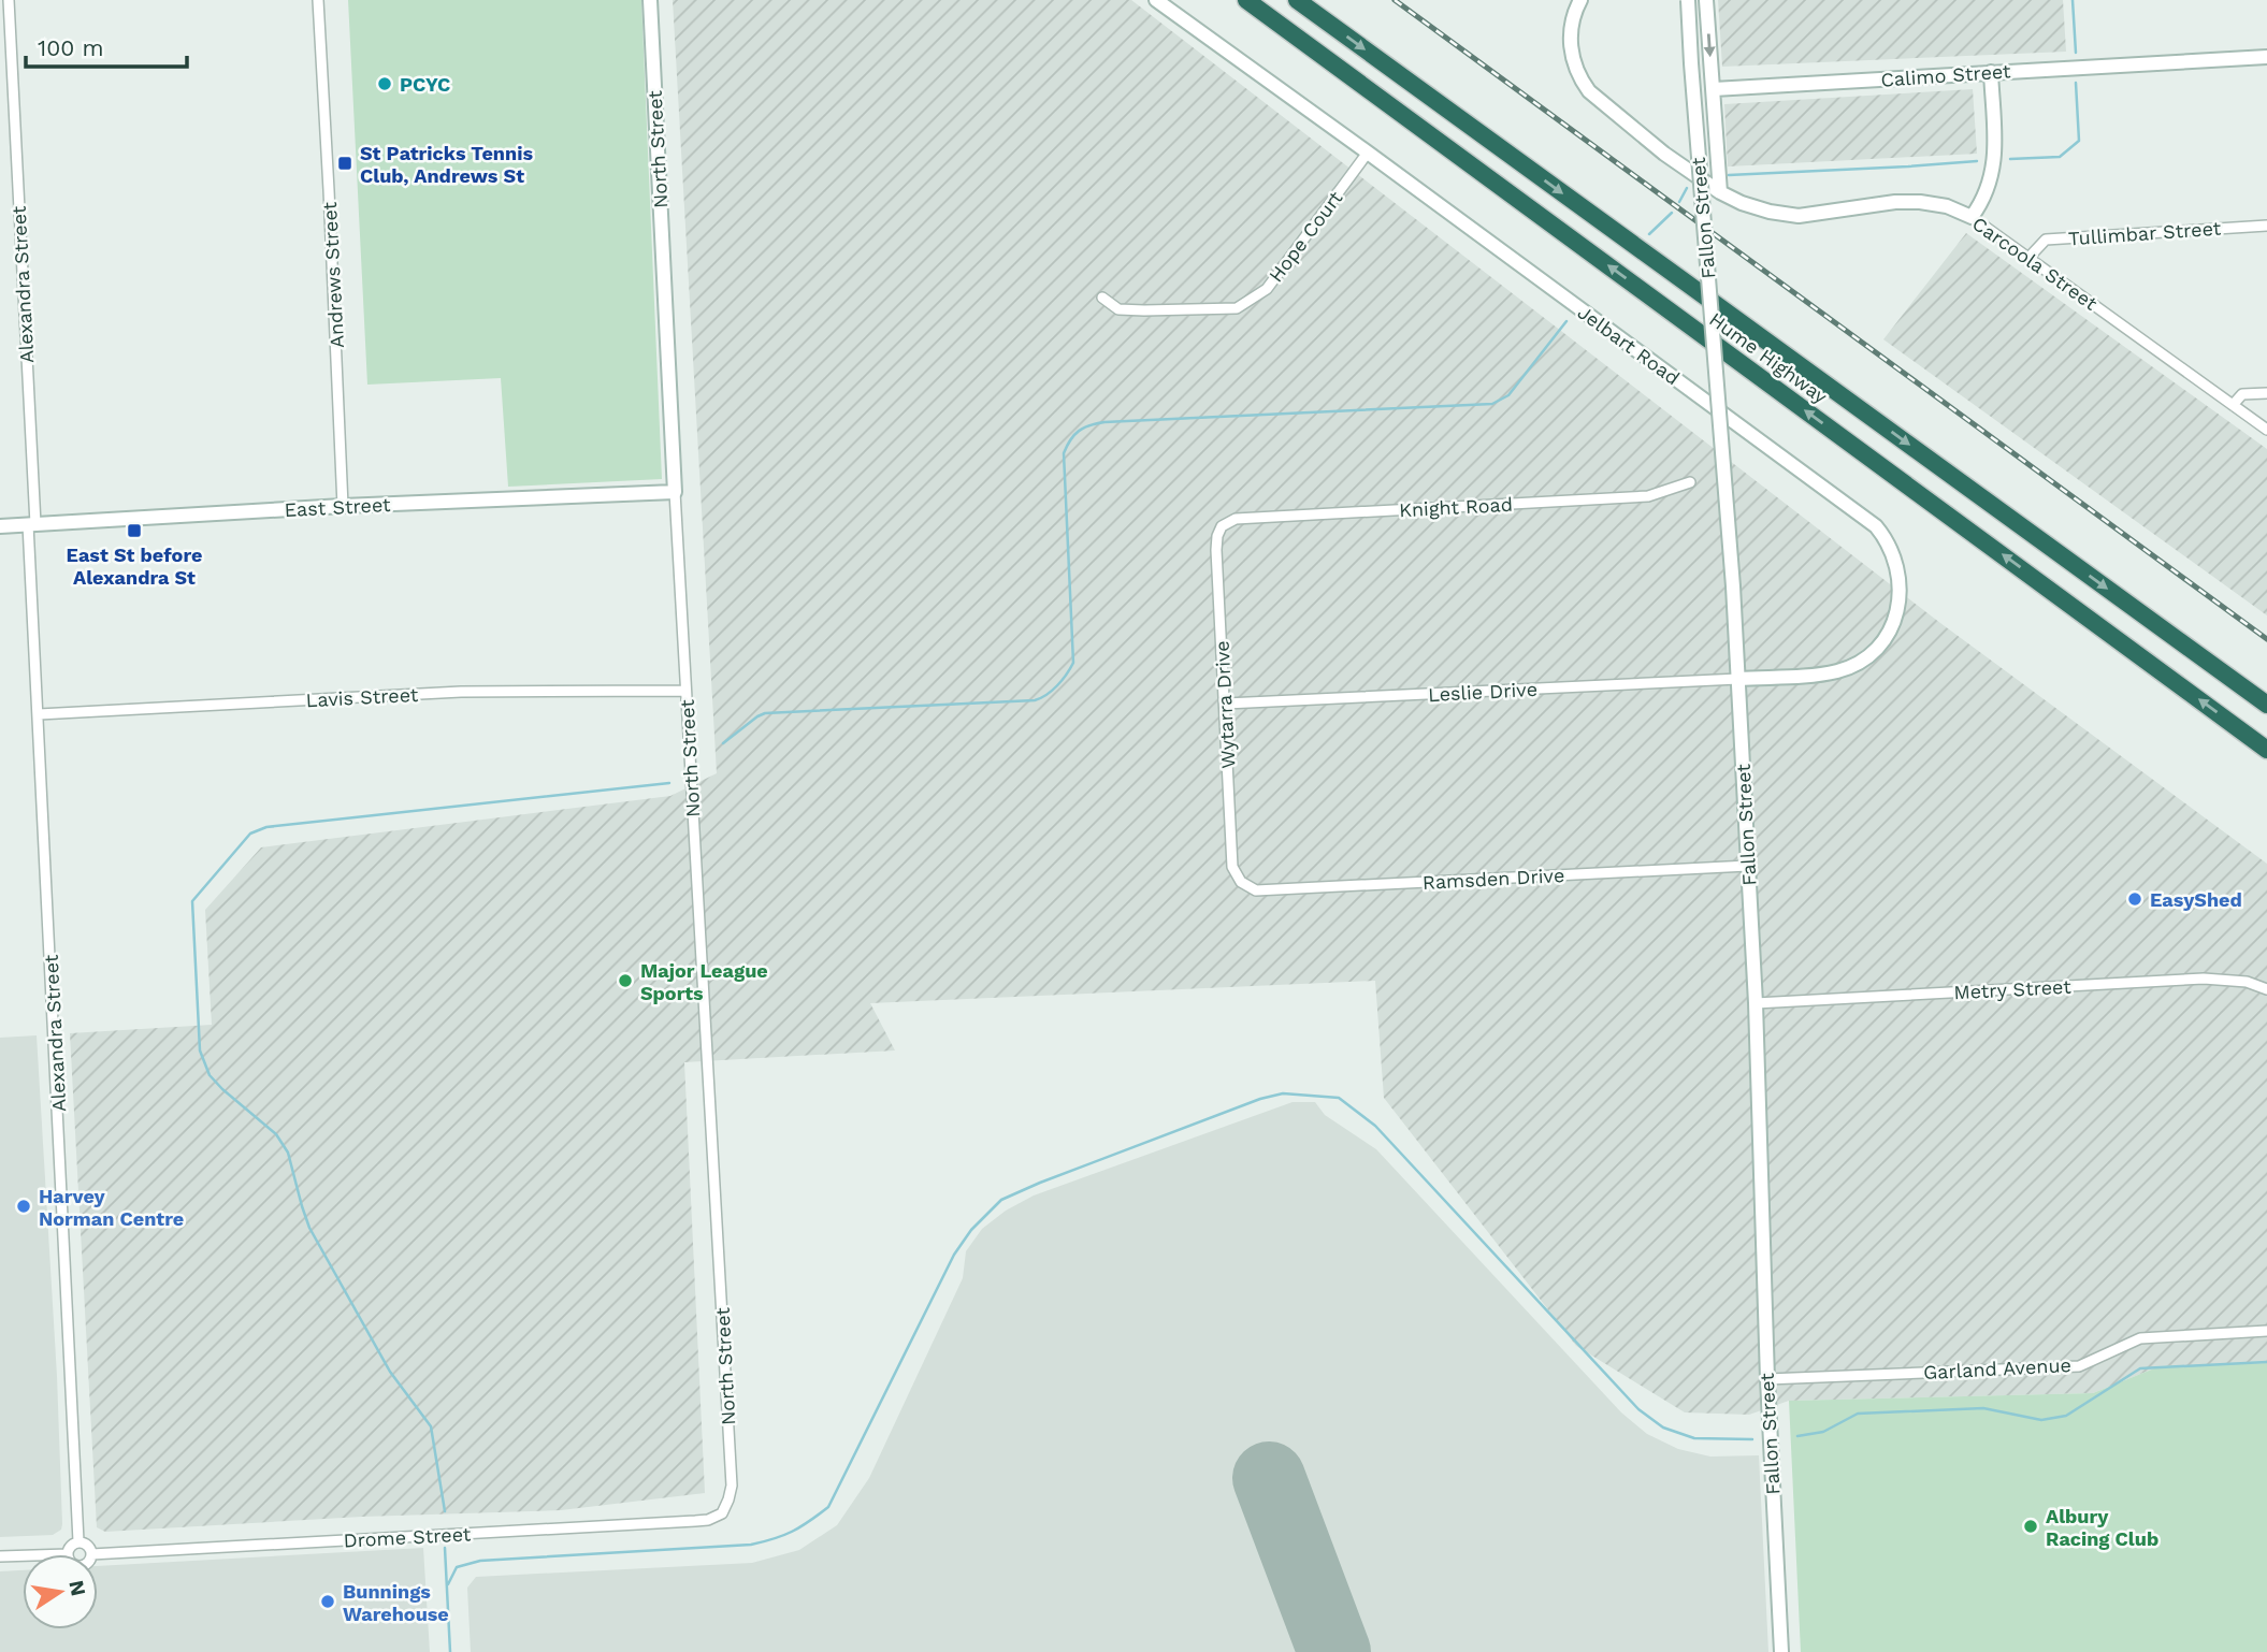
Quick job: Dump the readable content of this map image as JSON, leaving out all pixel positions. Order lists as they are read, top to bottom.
{
  "streets": {
    "highway": ["Hume Highway"],
    "street": [
      "Calimo Street",
      "North Street",
      "Fallon Street",
      "Tullimbar Street",
      "Hope Court",
      "Carcoola Street",
      "Andrews Street",
      "Alexandra Street",
      "Jelbart Road",
      "East Street",
      "Knight Road",
      "Leslie Drive",
      "Lavis Street",
      "Wytarra Drive",
      "Ramsden Drive",
      "Metry Street",
      "Garland Avenue",
      "Drome Street"
    ]
  },
  "crossings": [
    ["North Street", "East Street"],
    ["North Street", "Lavis Street"],
    ["North Street", "Drome Street"],
    ["Fallon Street", "Jelbart Road"],
    ["Fallon Street", "Leslie Drive"],
    ["Fallon Street", "Ramsden Drive"],
    ["Fallon Street", "Metry Street"],
    ["Fallon Street", "Garland Avenue"],
    ["Tullimbar Street", "Carcoola Street"],
    ["Hope Court", "Jelbart Road"],
    ["Andrews Street", "East Street"],
    ["Alexandra Street", "East Street"],
    ["Alexandra Street", "Lavis Street"],
    ["Jelbart Road", "Leslie Drive"],
    ["Knight Road", "Wytarra Drive"],
    ["Leslie Drive", "Wytarra Drive"],
    ["Wytarra Drive", "Ramsden Drive"]
  ],
  "places": {
    "other": [
      "PCYC",
      "EasyShed",
      "Major League Sports",
      "Harvey Norman Centre",
      "Albury Racing Club",
      "Bunnings Warehouse"
    ],
    "transit": ["St Patricks Tennis Club, Andrews St", "East St before Alexandra St"]
  },
  "scale_bar": "100 m",
  "north": "right"
}
